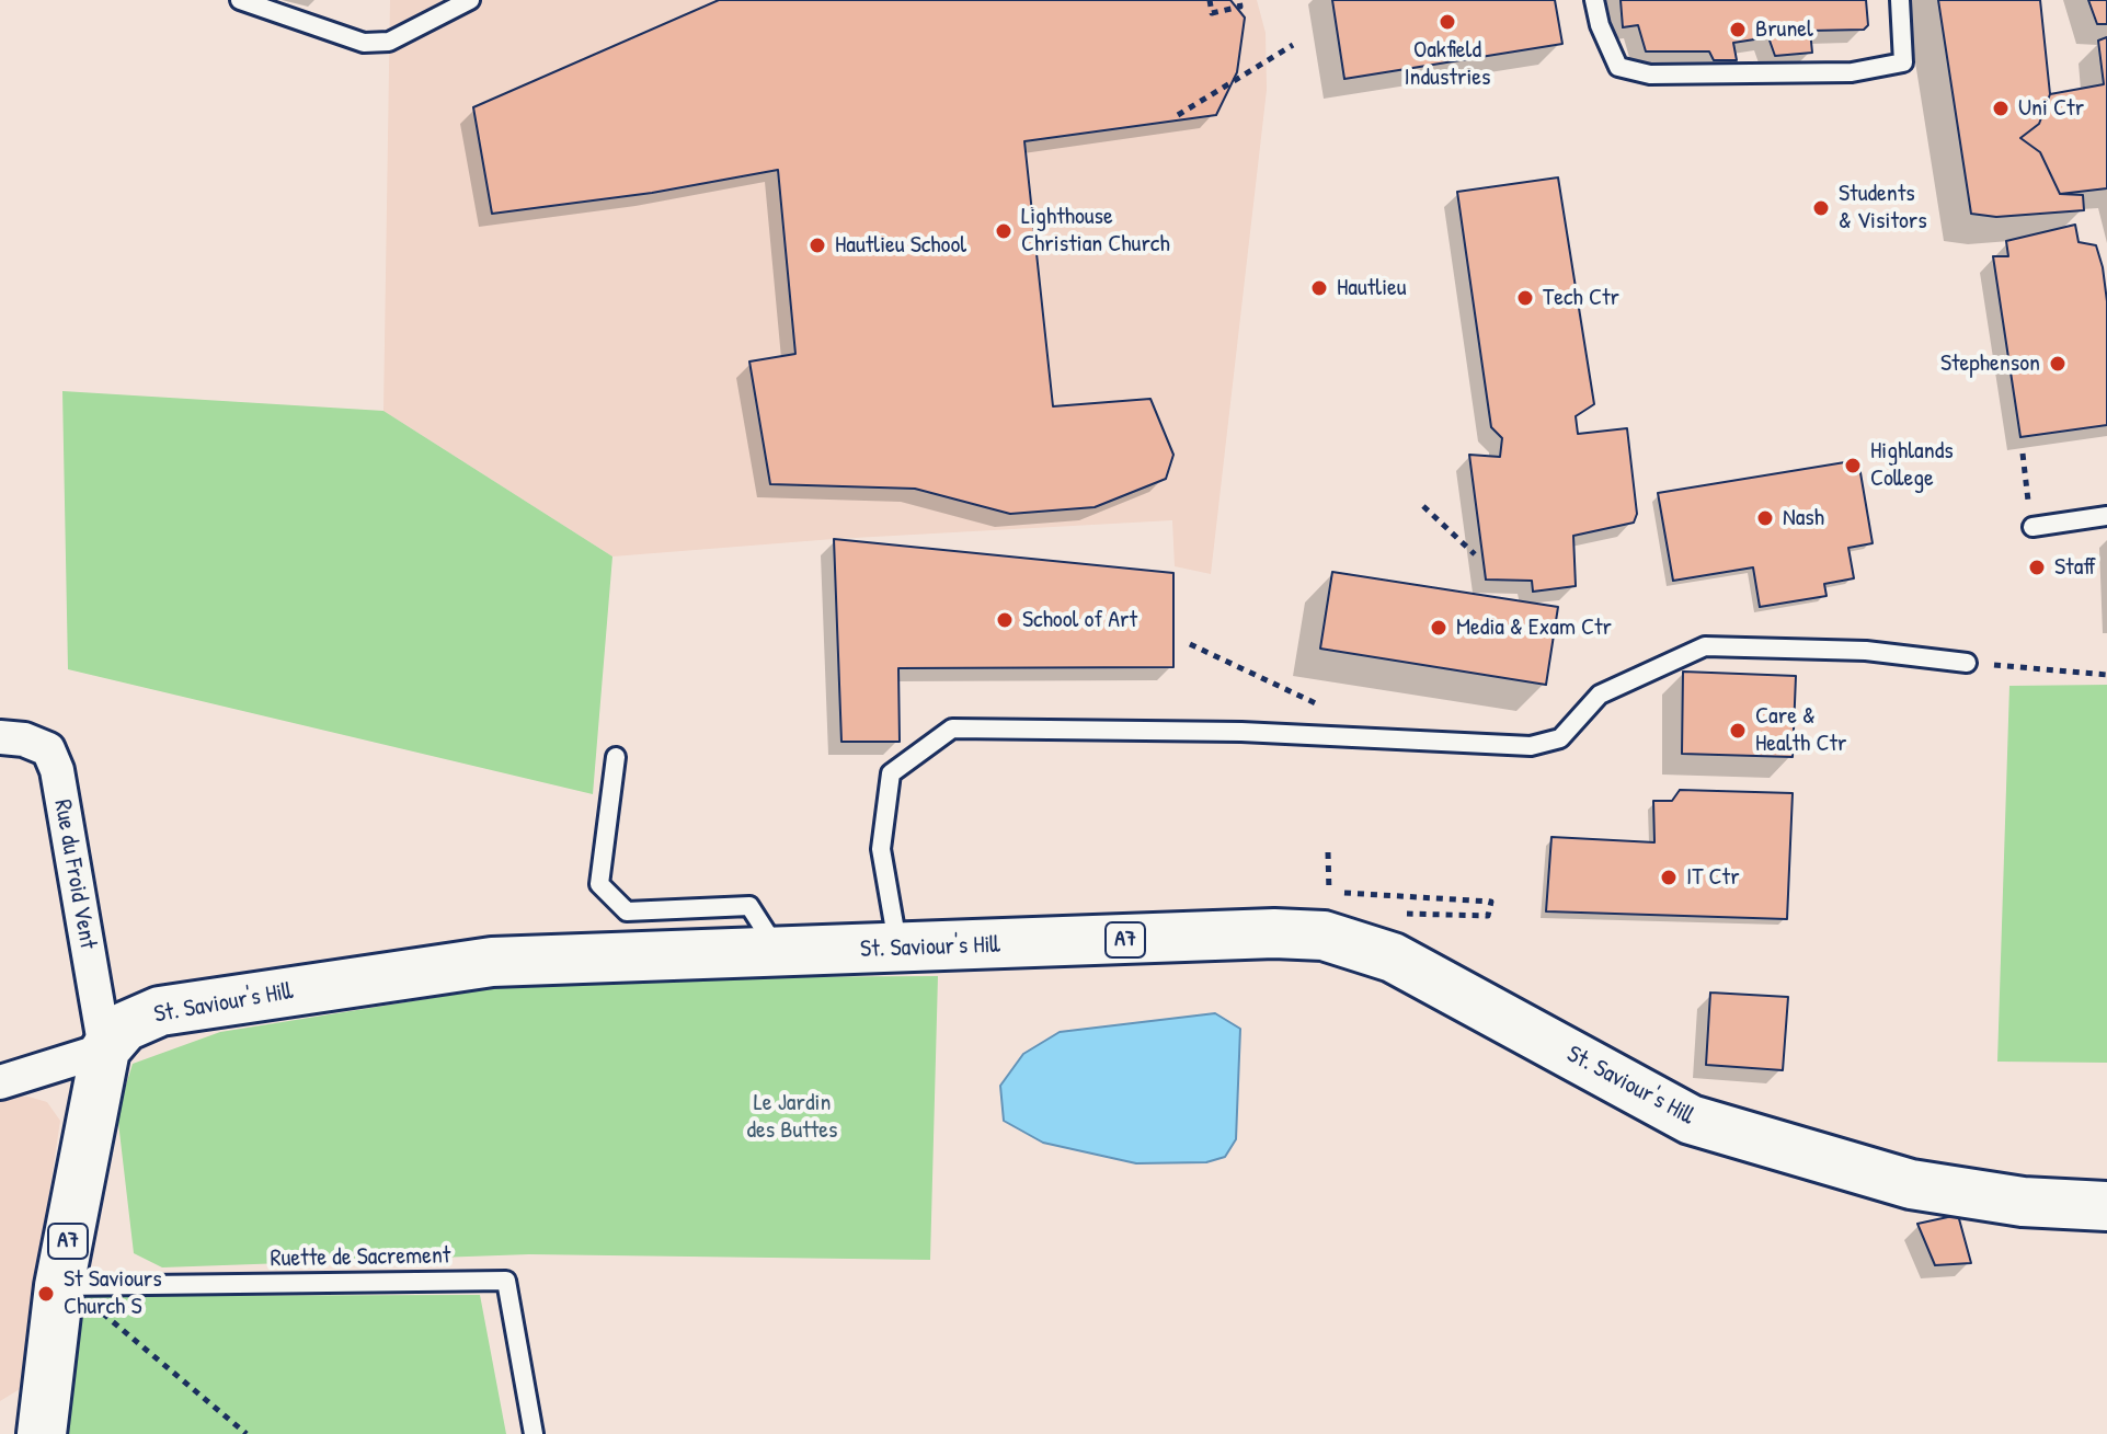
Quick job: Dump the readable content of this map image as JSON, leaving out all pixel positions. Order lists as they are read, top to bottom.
{
  "streets": {
    "main road": ["A7", "St. Saviour's Hill"],
    "street": ["Rue du Froid Vent"],
    "lane": ["Ruette de Sacrement"]
  },
  "crossings": [
    ["Rue du Froid Vent", "A7"],
    ["Rue du Froid Vent", "St. Saviour's Hill"],
    ["A7", "St. Saviour's Hill"],
    ["A7", "Ruette de Sacrement"]
  ],
  "parks": ["Le Jardin des Buttes"],
  "places": [
    "Oakfield Industries",
    "Brunel",
    "Uni Ctr",
    "Students & Visitors",
    "Lighthouse Christian Church",
    "Hautlieu School",
    "Hautlieu",
    "Tech Ctr",
    "Stephenson",
    "Highlands College",
    "Nash",
    "Staff",
    "School of Art",
    "Media & Exam Ctr",
    "Care & Health Ctr",
    "IT Ctr",
    "St Saviours Church S"
  ]
}
